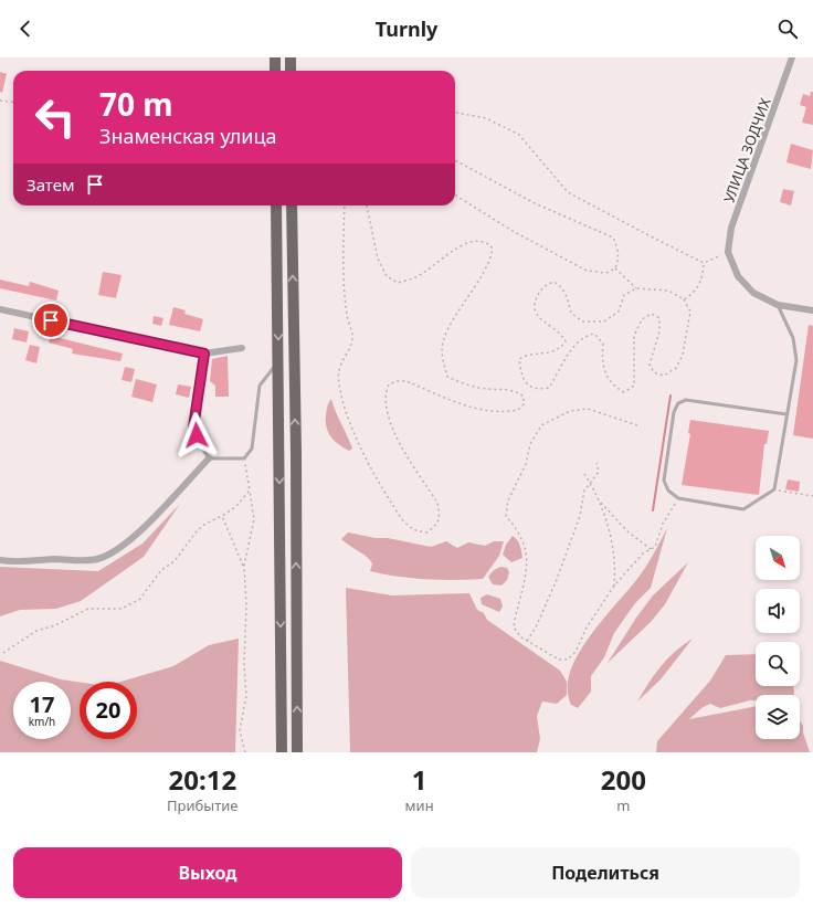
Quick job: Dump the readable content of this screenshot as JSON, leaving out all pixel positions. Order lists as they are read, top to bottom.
{
  "streets": {
    "street": ["УЛИЦА ЗОДЧИХ"]
  },
  "north": "bottom right",
  "page": {
    "header": "Turnly",
    "turn": ["70 m", "Знаменская улица"],
    "then": "Затем",
    "speed": "17 km/h",
    "limit": "20",
    "eta": [
      "20:12",
      "Прибытие",
      "1",
      "мин",
      "200",
      "m"
    ],
    "buttons": ["Выход", "Поделиться"]
  }
}
